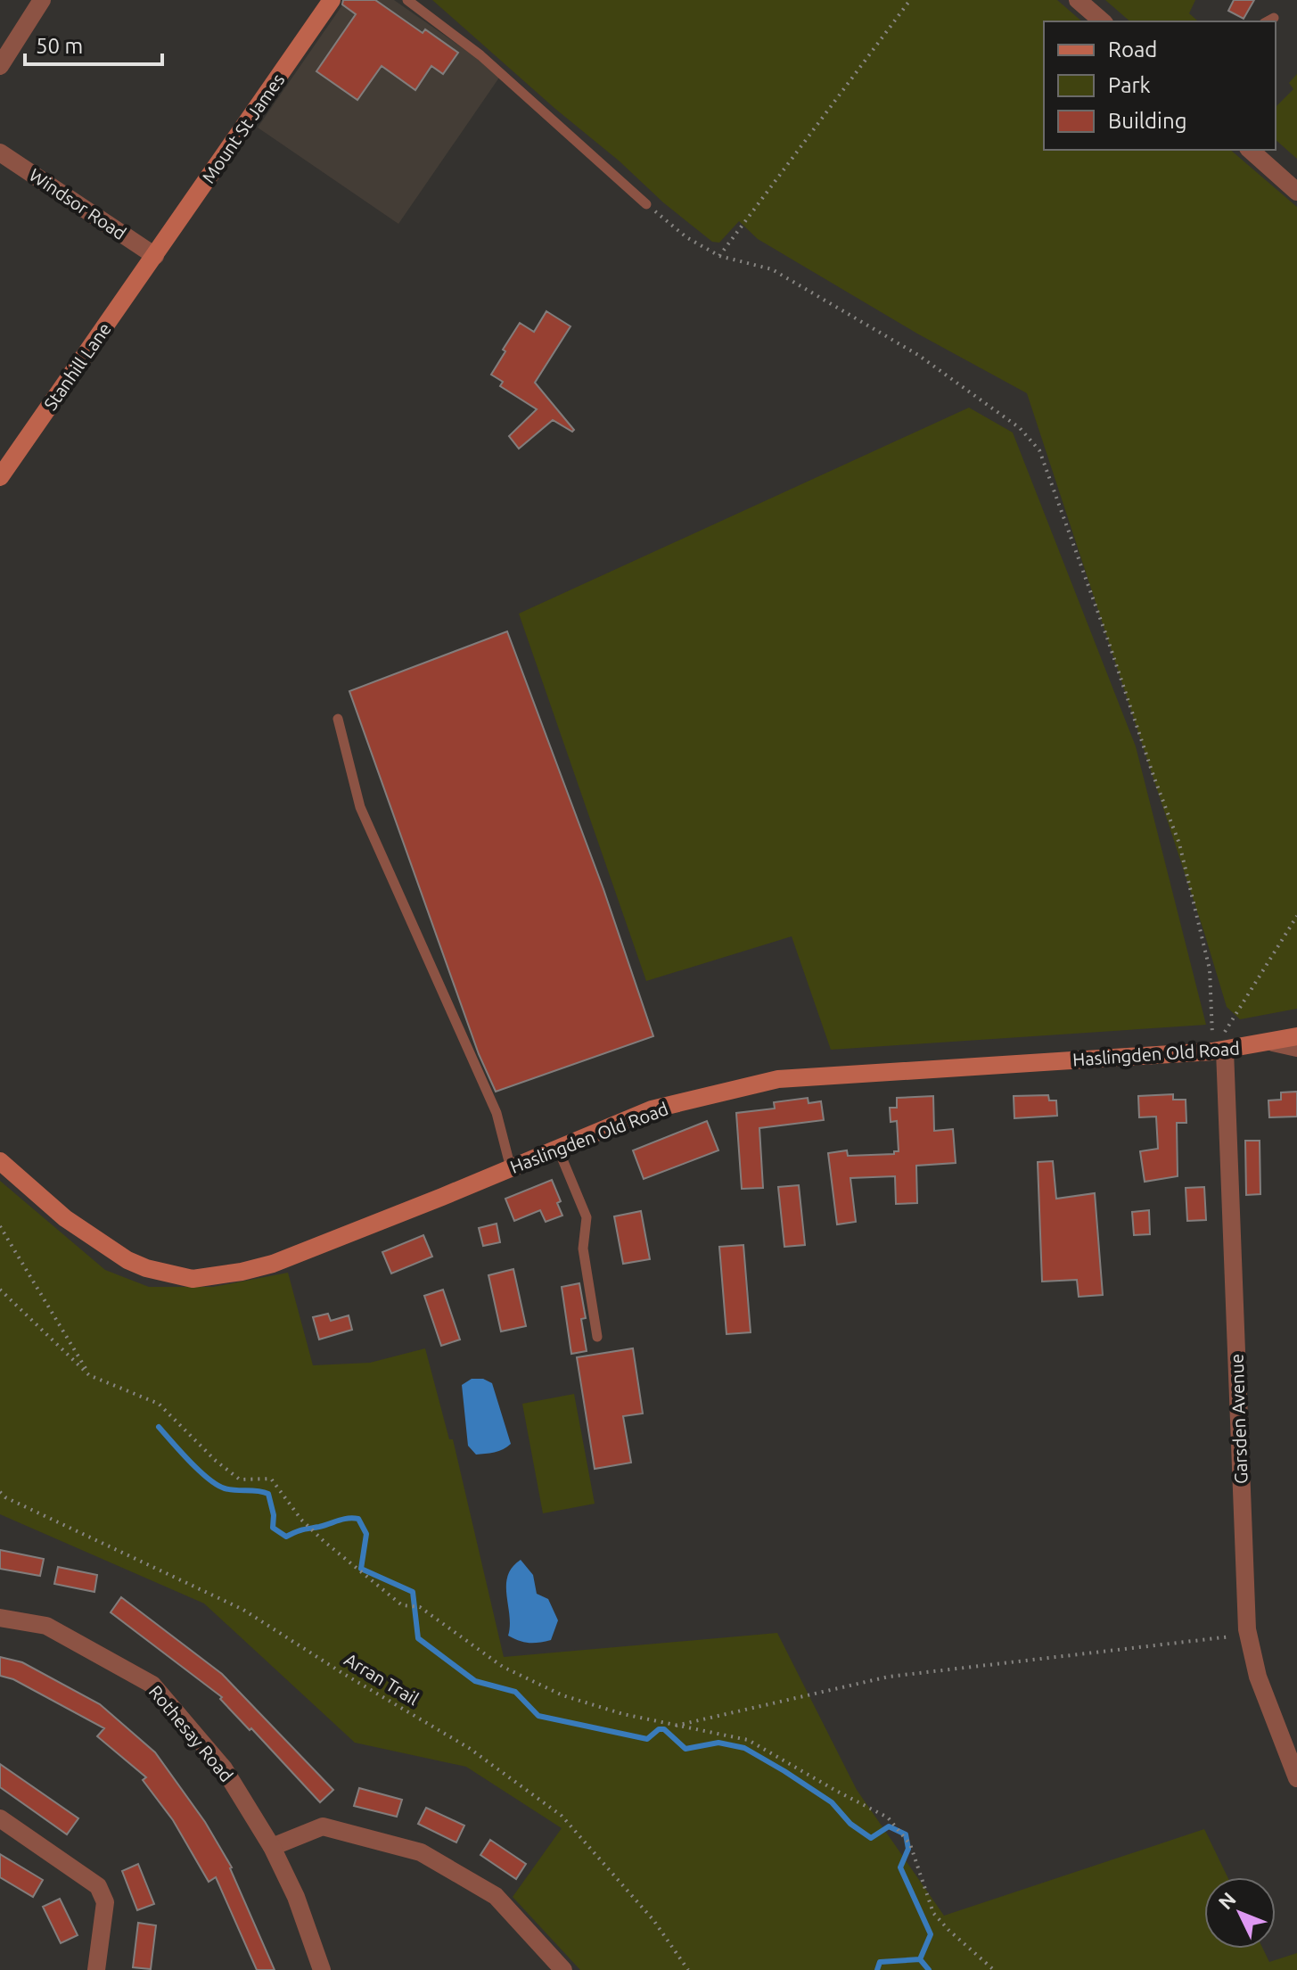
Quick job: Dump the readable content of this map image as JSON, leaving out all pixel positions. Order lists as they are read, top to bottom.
{
  "streets": {
    "main road": ["Mount St James", "Stanhill Lane", "Haslingden Old Road"],
    "street": ["Windsor Road", "Garsden Avenue", "Rothesay Road"],
    "path": ["Arran Trail"]
  },
  "crossings": [
    ["Mount St James", "Windsor Road"],
    ["Mount St James", "Stanhill Lane"],
    ["Windsor Road", "Stanhill Lane"],
    ["Haslingden Old Road", "Garsden Avenue"]
  ],
  "legend": ["Road", "Park", "Building"],
  "scale_bar": "50 m",
  "north": "top left"
}
